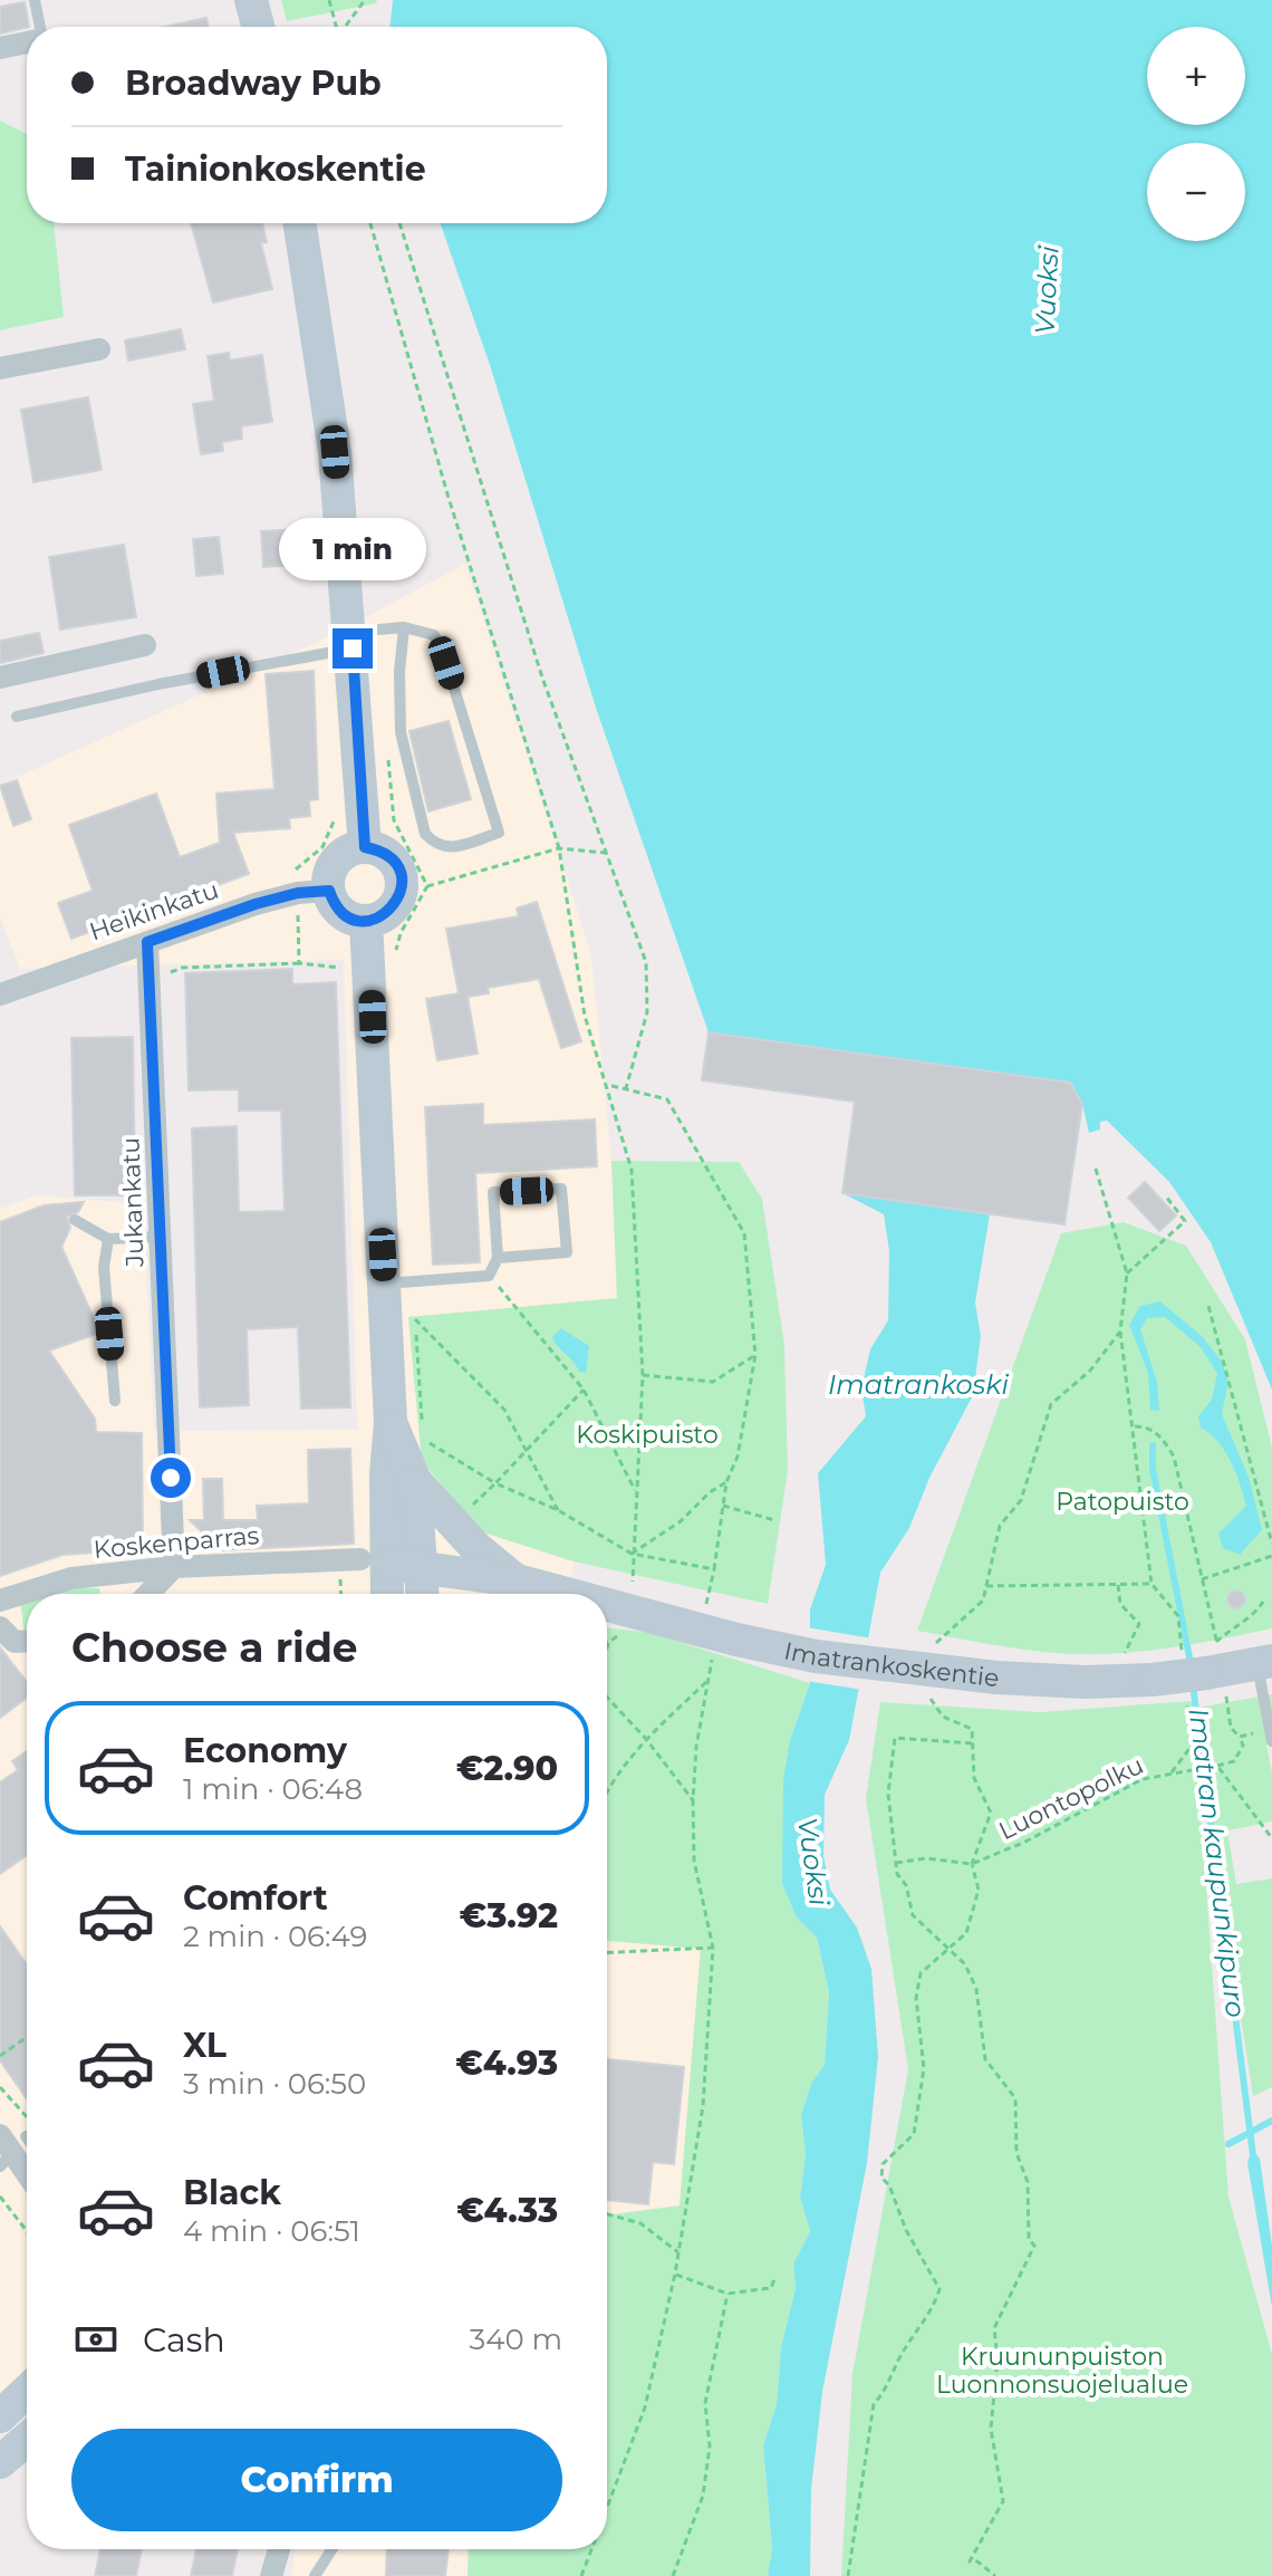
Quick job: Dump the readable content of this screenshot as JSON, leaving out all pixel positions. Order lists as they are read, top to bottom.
{
  "streets": {
    "main road": ["Imatrankoskentie"],
    "street": ["Heikinkatu", "Jukankatu", "Koskenparras"],
    "path": ["Luontopolku"]
  },
  "crossings": [
    ["Heikinkatu", "Jukankatu"],
    ["Jukankatu", "Koskenparras"],
    ["Koskenparras", "Imatrankoskentie"]
  ],
  "water": ["Vuoksi", "Imatrankoski", "Imatran kaupunkipuro"],
  "parks": ["Koskipuisto", "Patopuisto", "Kruununpuiston Luonnonsuojelualue"],
  "page": {
    "map_buttons": ["+", "−"],
    "banner": ["Broadway Pub", "Tainionkoskentie"],
    "bubble": "1 min",
    "heading": "Choose a ride",
    "list": [
      {
        "name": "Economy",
        "note": "1 min · 06:48",
        "value": "€2.90"
      },
      {
        "name": "Comfort",
        "note": "2 min · 06:49",
        "value": "€3.92"
      },
      {
        "name": "XL",
        "note": "3 min · 06:50",
        "value": "€4.93"
      },
      {
        "name": "Black",
        "note": "4 min · 06:51",
        "value": "€4.33"
      }
    ],
    "pay": ["Cash", "340 m"],
    "buttons": "Confirm"
  }
}
